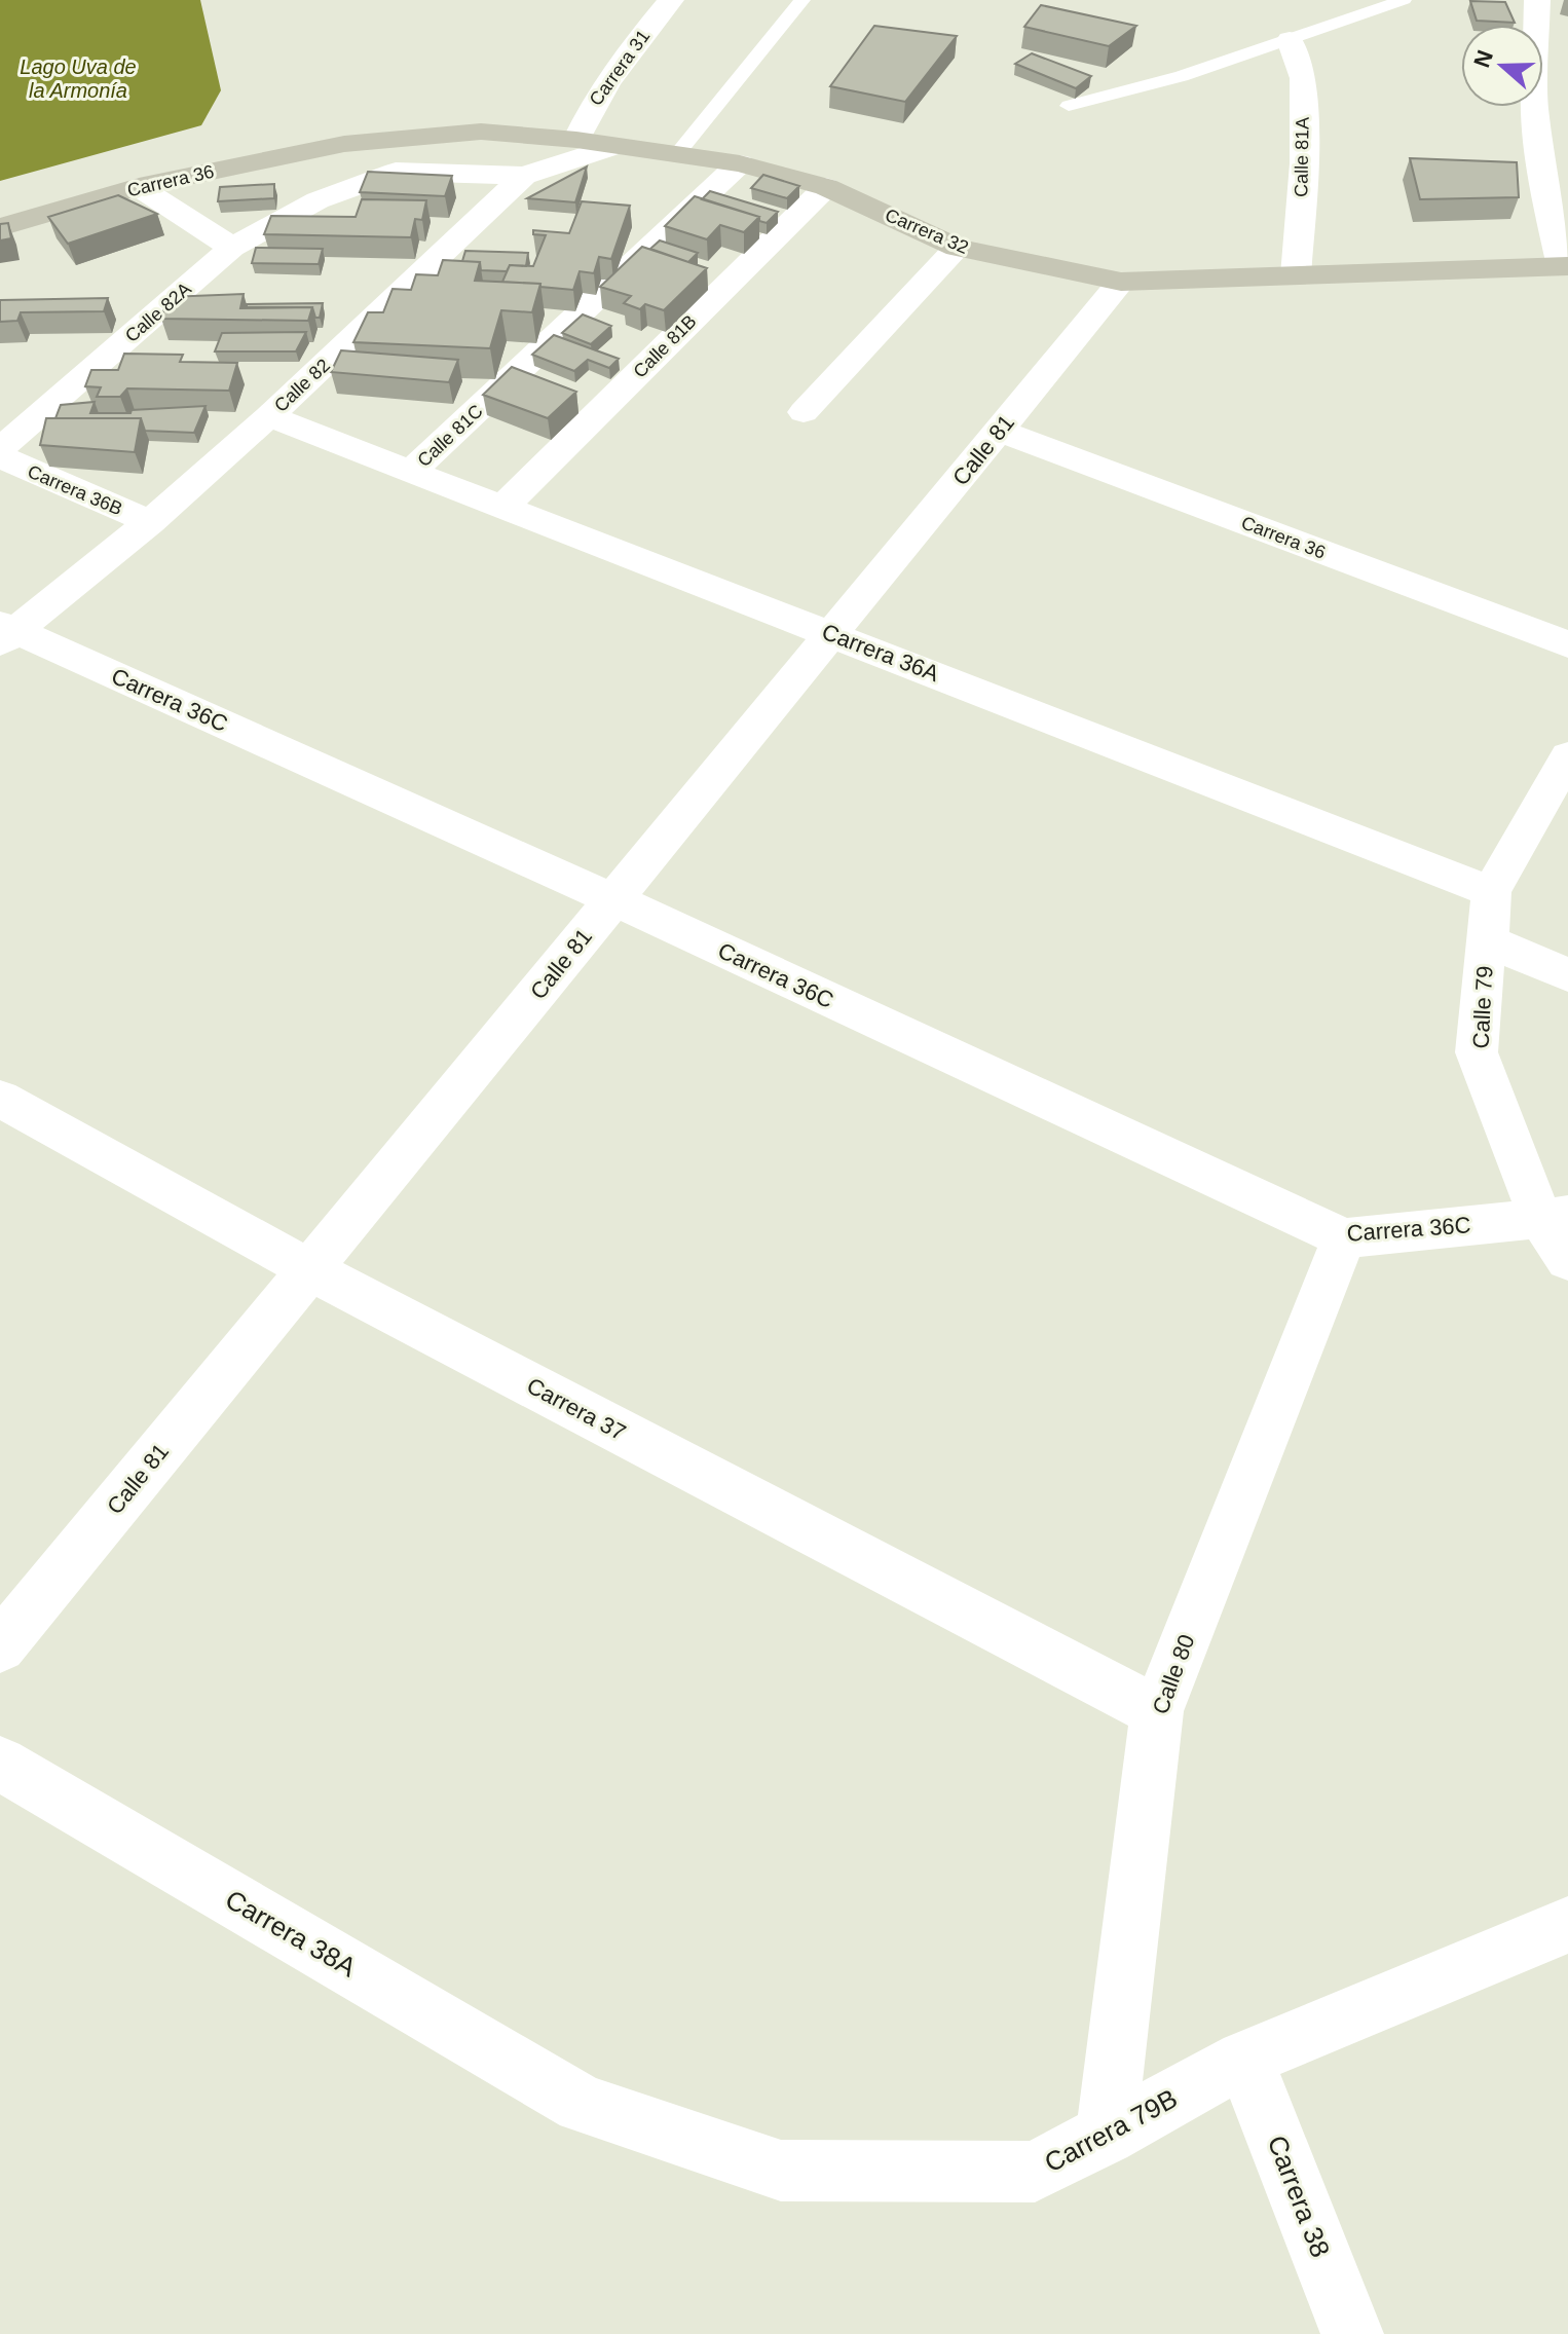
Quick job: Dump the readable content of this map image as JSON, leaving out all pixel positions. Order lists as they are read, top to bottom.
{
  "streets": {
    "street": [
      "Carrera 31",
      "Calle 81A",
      "Carrera 36",
      "Carrera 32",
      "Calle 82A",
      "Calle 81B",
      "Calle 82",
      "Calle 81C",
      "Calle 81",
      "Carrera 36B",
      "Carrera 36A",
      "Carrera 36C",
      "Calle 79",
      "Carrera 37",
      "Calle 80",
      "Carrera 38A",
      "Carrera 79B",
      "Carrera 38"
    ]
  },
  "crossings": [
    ["Carrera 31", "Carrera 32"],
    ["Calle 81A", "Carrera 32"],
    ["Carrera 36", "Carrera 32"],
    ["Carrera 36", "Calle 81"],
    ["Carrera 32", "Calle 81B"],
    ["Carrera 32", "Calle 82"],
    ["Carrera 32", "Calle 81C"],
    ["Carrera 32", "Calle 81"],
    ["Calle 82A", "Calle 82"],
    ["Calle 81B", "Carrera 36A"],
    ["Calle 82", "Carrera 36B"],
    ["Calle 82", "Carrera 36A"],
    ["Calle 82", "Carrera 36C"],
    ["Calle 81C", "Carrera 36A"],
    ["Calle 81", "Carrera 36A"],
    ["Calle 81", "Carrera 36C"],
    ["Calle 81", "Carrera 37"],
    ["Carrera 36A", "Calle 79"],
    ["Carrera 36C", "Calle 79"],
    ["Carrera 36C", "Calle 80"],
    ["Carrera 37", "Calle 80"],
    ["Calle 80", "Carrera 79B"],
    ["Carrera 38A", "Carrera 79B"],
    ["Carrera 79B", "Carrera 38"]
  ],
  "water": ["Lago Uva de la Armonía"],
  "north": "left"
}
